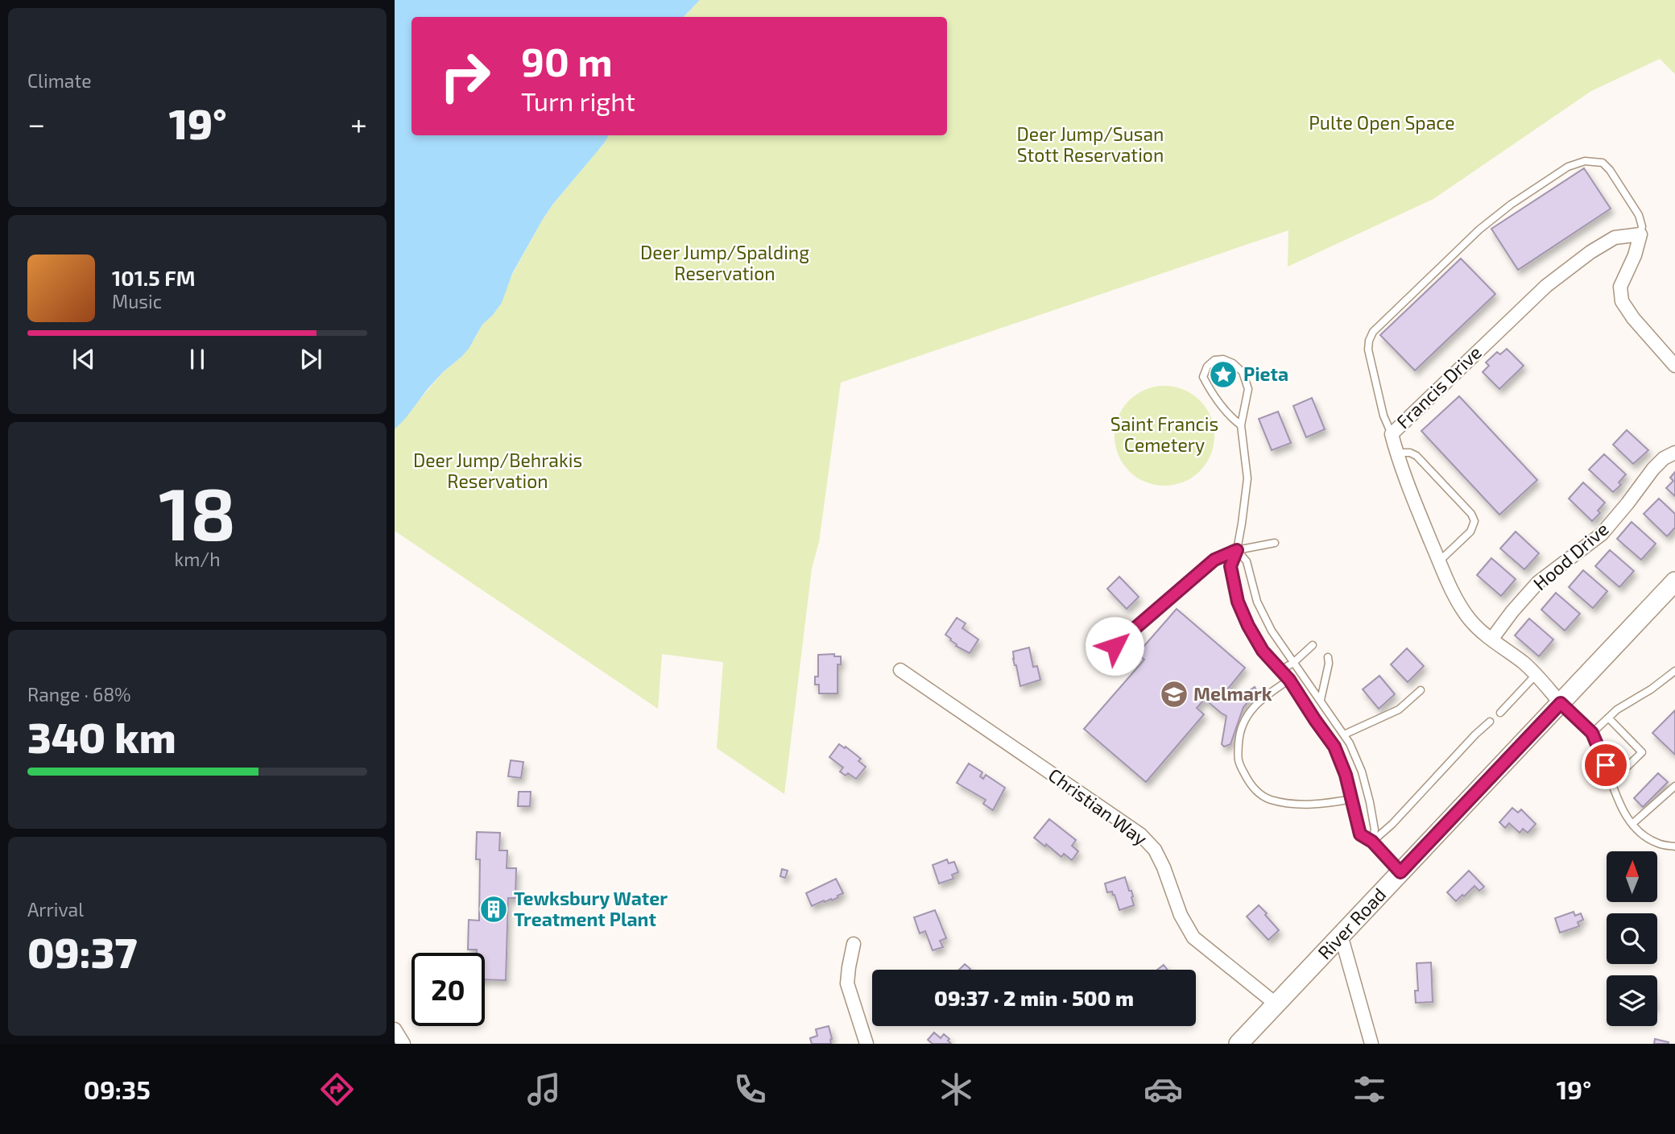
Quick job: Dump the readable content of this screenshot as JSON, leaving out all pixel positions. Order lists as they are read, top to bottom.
{
  "streets": {
    "main road": ["River Road"],
    "street": ["Francis Drive", "Hood Drive", "Christian Way"]
  },
  "crossings": [
    ["Francis Drive", "Hood Drive"],
    ["Francis Drive", "River Road"],
    ["Christian Way", "River Road"]
  ],
  "parks": [
    "Pulte Open Space",
    "Deer Jump/Susan Stott Reservation",
    "Deer Jump/Spalding Reservation",
    "Saint Francis Cemetery",
    "Deer Jump/Behrakis Reservation"
  ],
  "places": {
    "place": ["Pieta"],
    "school or university": ["Melmark"],
    "building": ["Tewksbury Water Treatment Plant"]
  },
  "north": "top",
  "page": {
    "tile": [
      "Climate",
      ["18", "km/h"],
      ["Range · 68%", "340 km"],
      ["Arrival", "09:37"]
    ],
    "turn": ["90 m", "Turn right"],
    "heat": ["−", "19°", "+"],
    "song": ["101.5 FM", "Music"],
    "limit": "20",
    "trip": "09:37 · 2 min · 500 m",
    "tabs": ["09:35", "19°"]
  }
}
